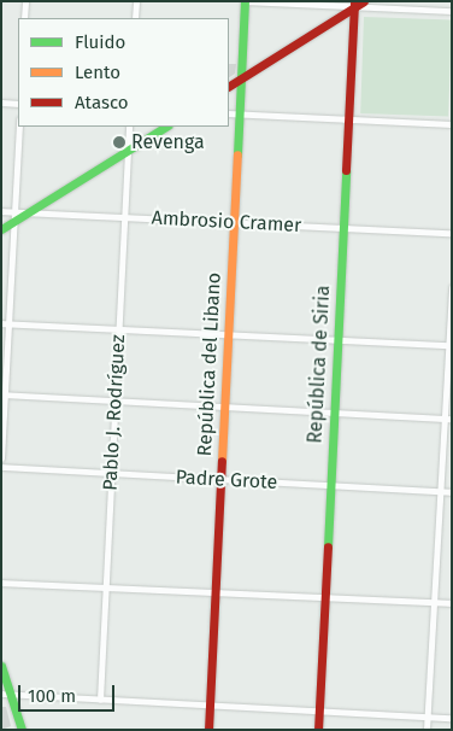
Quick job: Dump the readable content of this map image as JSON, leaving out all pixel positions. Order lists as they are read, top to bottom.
{
  "streets": {
    "main road": ["República del Libano", "República de Siria"],
    "street": ["Ambrosio Cramer", "Pablo J. Rodríguez", "Padre Grote"]
  },
  "crossings": [
    ["Ambrosio Cramer", "República del Libano"],
    ["Ambrosio Cramer", "República de Siria"],
    ["Ambrosio Cramer", "Pablo J. Rodríguez"],
    ["República del Libano", "Padre Grote"],
    ["República de Siria", "Padre Grote"],
    ["Pablo J. Rodríguez", "Padre Grote"]
  ],
  "places": ["Revenga"],
  "legend": ["Fluido", "Lento", "Atasco"],
  "scale_bar": "100 m"
}
